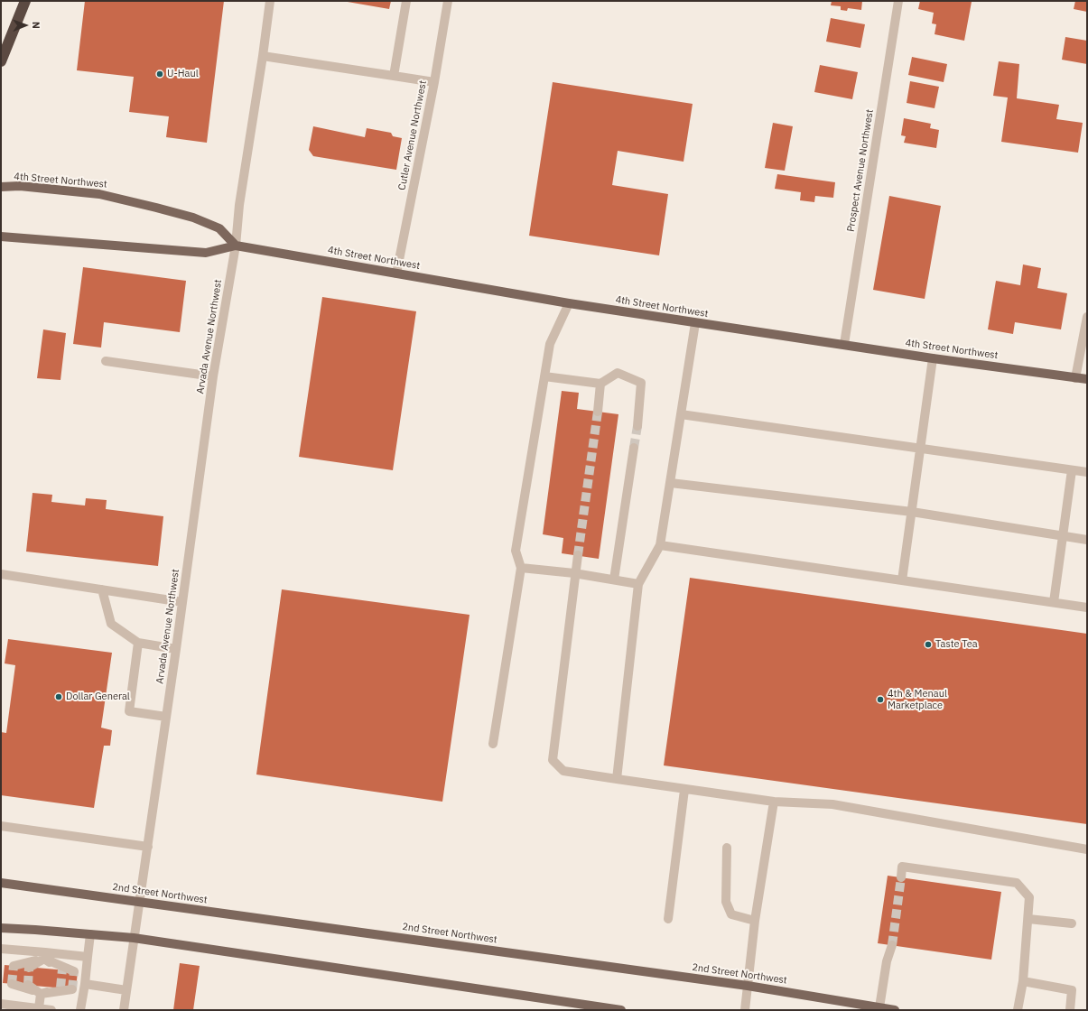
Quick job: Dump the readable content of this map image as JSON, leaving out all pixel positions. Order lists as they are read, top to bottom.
{
  "streets": {
    "main road": ["4th Street Northwest", "2nd Street Northwest"],
    "street": ["Cutler Avenue Northwest", "Prospect Avenue Northwest", "Arvada Avenue Northwest"]
  },
  "crossings": [
    ["Cutler Avenue Northwest", "4th Street Northwest"],
    ["Prospect Avenue Northwest", "4th Street Northwest"],
    ["4th Street Northwest", "Arvada Avenue Northwest"],
    ["Arvada Avenue Northwest", "2nd Street Northwest"]
  ],
  "places": [
    "U-Haul",
    "Taste Tea",
    "Dollar General",
    "4th & Menaul Marketplace"
  ],
  "north": "right"
}
